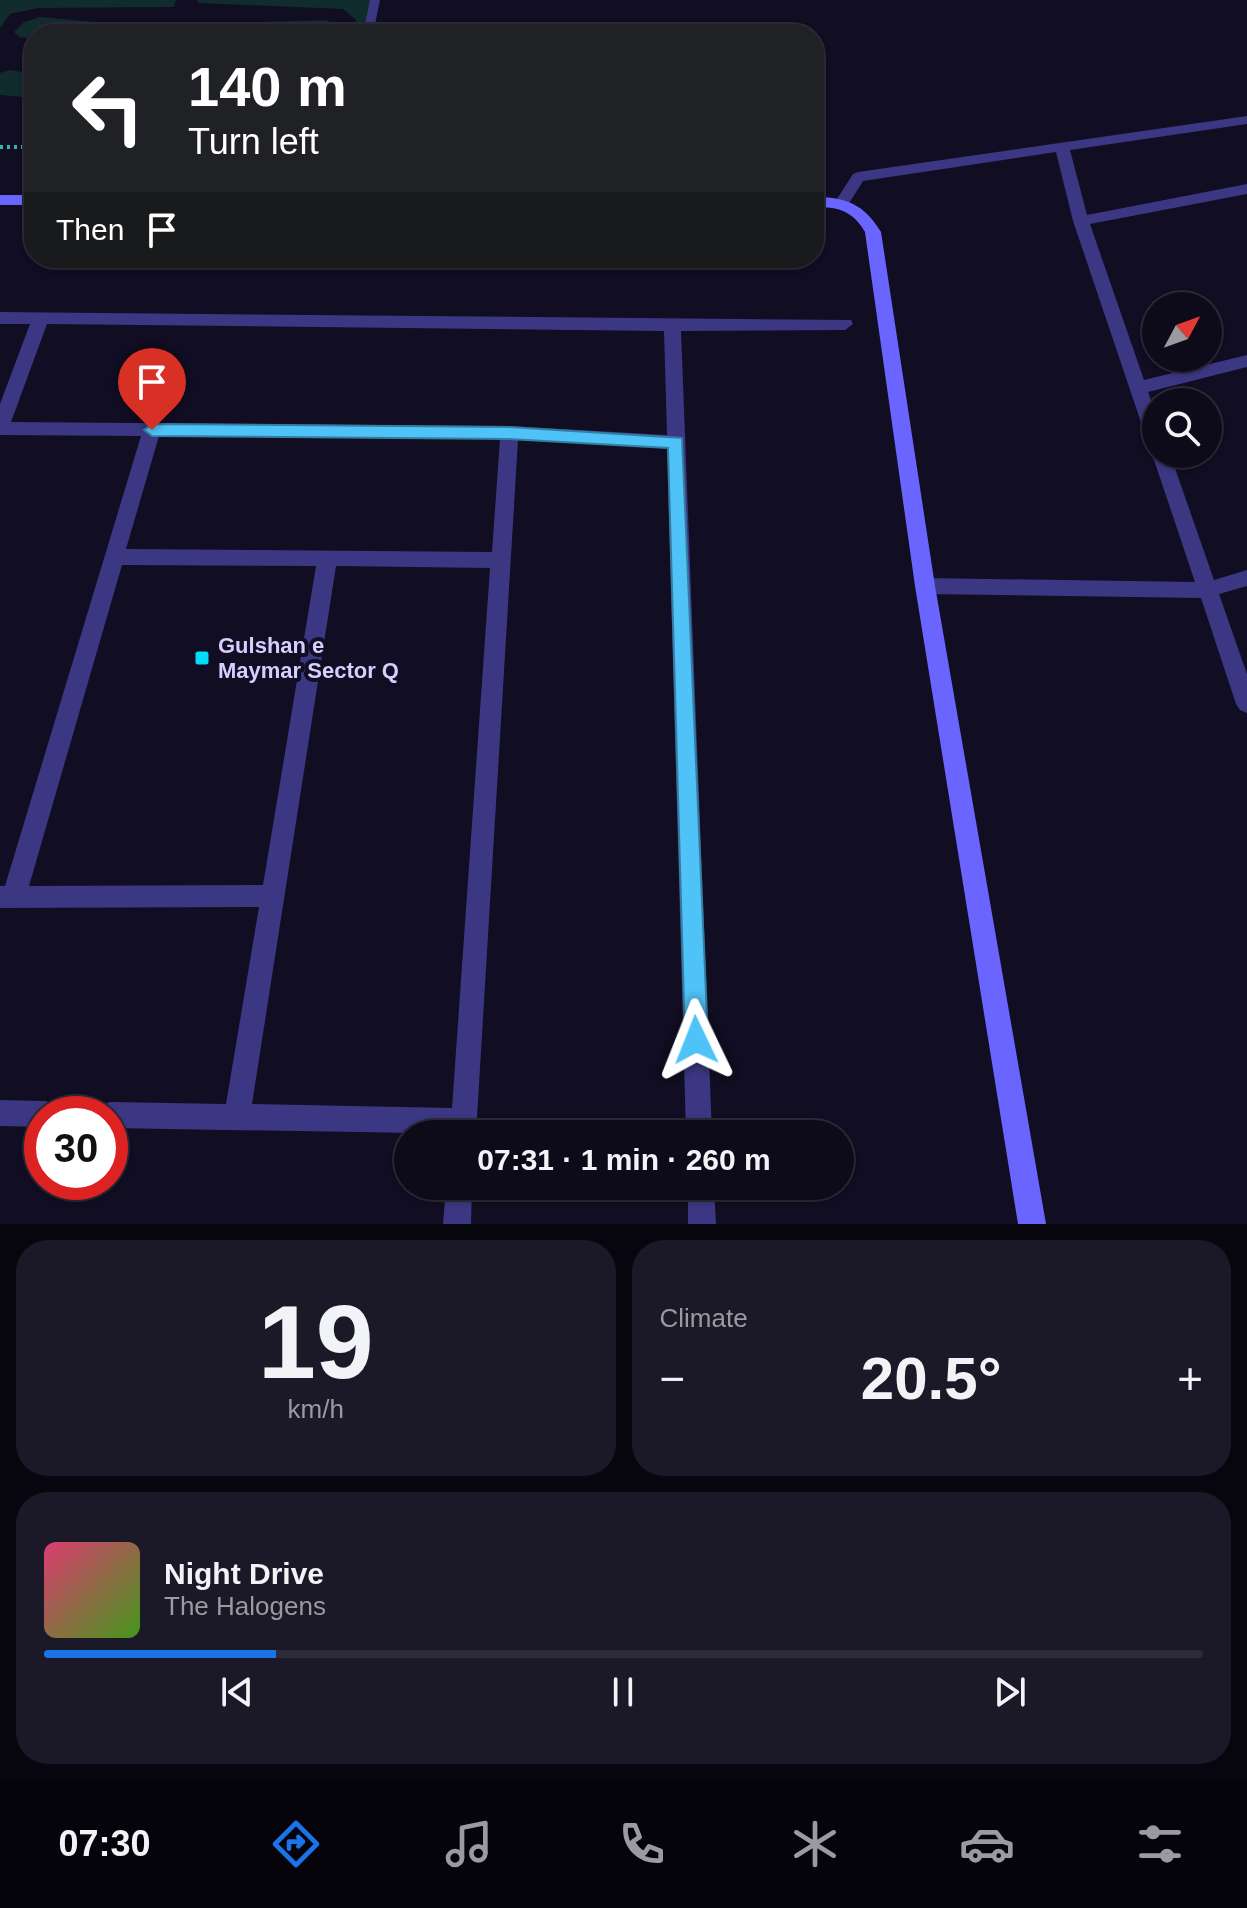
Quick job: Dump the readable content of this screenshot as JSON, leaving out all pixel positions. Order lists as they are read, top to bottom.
{
  "places": {
    "transit": ["Gulshan e Maymar Sector Q"]
  },
  "north": "top right",
  "page": {
    "turn": ["140 m", "Turn left"],
    "then": "Then",
    "limit": "30",
    "trip": "07:31 · 1 min · 260 m",
    "tile": [
      ["19", "km/h"],
      "Climate"
    ],
    "heat": ["−", "20.5°", "+"],
    "song": ["Night Drive", "The Halogens"],
    "tabs": "07:30"
  }
}
